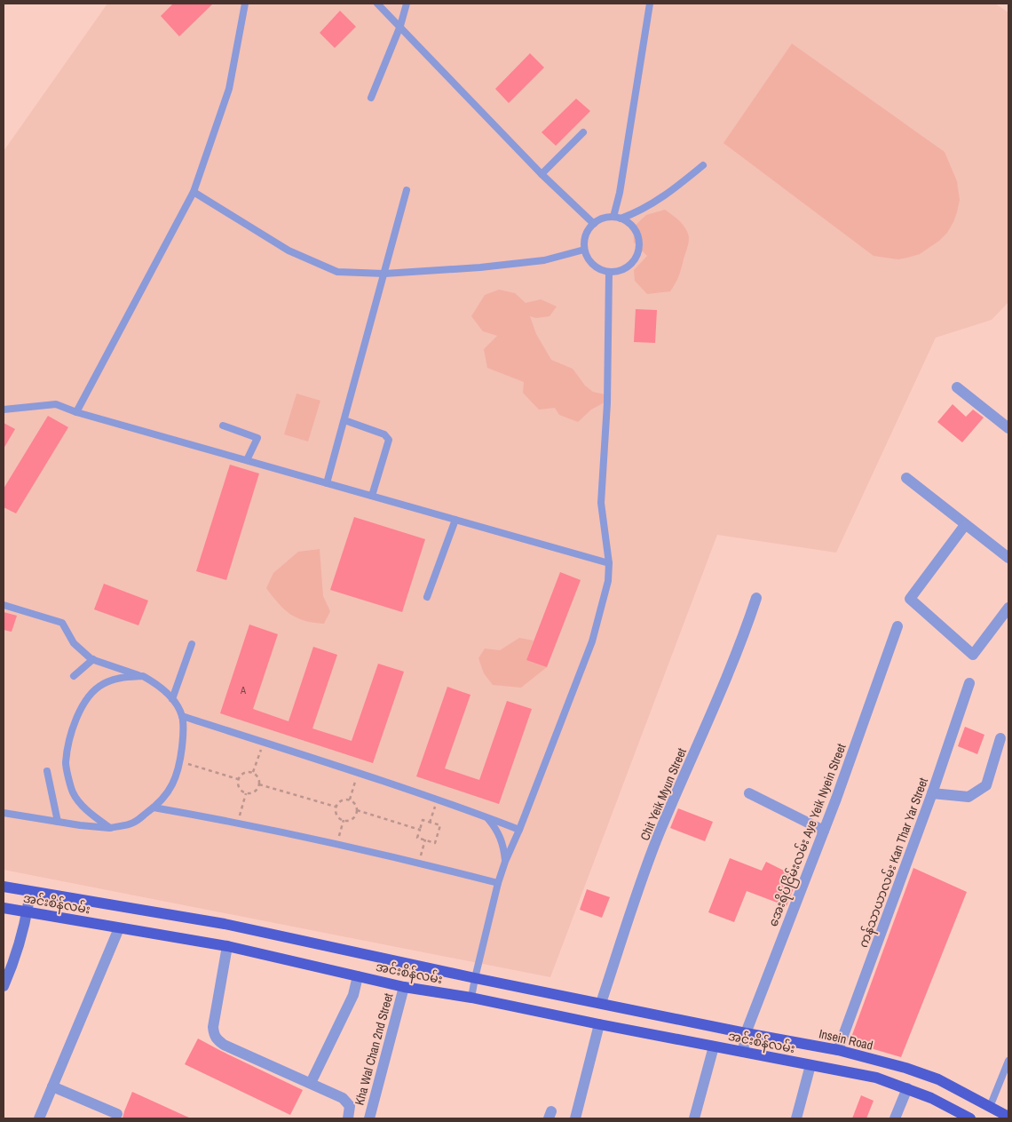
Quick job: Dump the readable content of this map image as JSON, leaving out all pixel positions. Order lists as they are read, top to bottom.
{
  "streets": {
    "main road": ["အင်းစိန်လမ်း", "Insein Road"],
    "street": [
      "Chit Yeik Myun Street",
      "အေးရိပ်ငြိမ်းလမ်း Aye Yeik Nyein Street",
      "ကန်သာယာလမ်း Kan Thar Yar Street",
      "Kha Wal Chan 2nd Street"
    ]
  },
  "crossings": [
    ["Chit Yeik Myun Street", "အင်းစိန်လမ်း"],
    ["အေးရိပ်ငြိမ်းလမ်း Aye Yeik Nyein Street", "အင်းစိန်လမ်း"],
    ["အေးရိပ်ငြိမ်းလမ်း Aye Yeik Nyein Street", "Insein Road"],
    ["ကန်သာယာလမ်း Kan Thar Yar Street", "Insein Road"],
    ["အင်းစိန်လမ်း", "Insein Road"],
    ["အင်းစိန်လမ်း", "Kha Wal Chan 2nd Street"]
  ],
  "house_numbers": ["A"]
}
